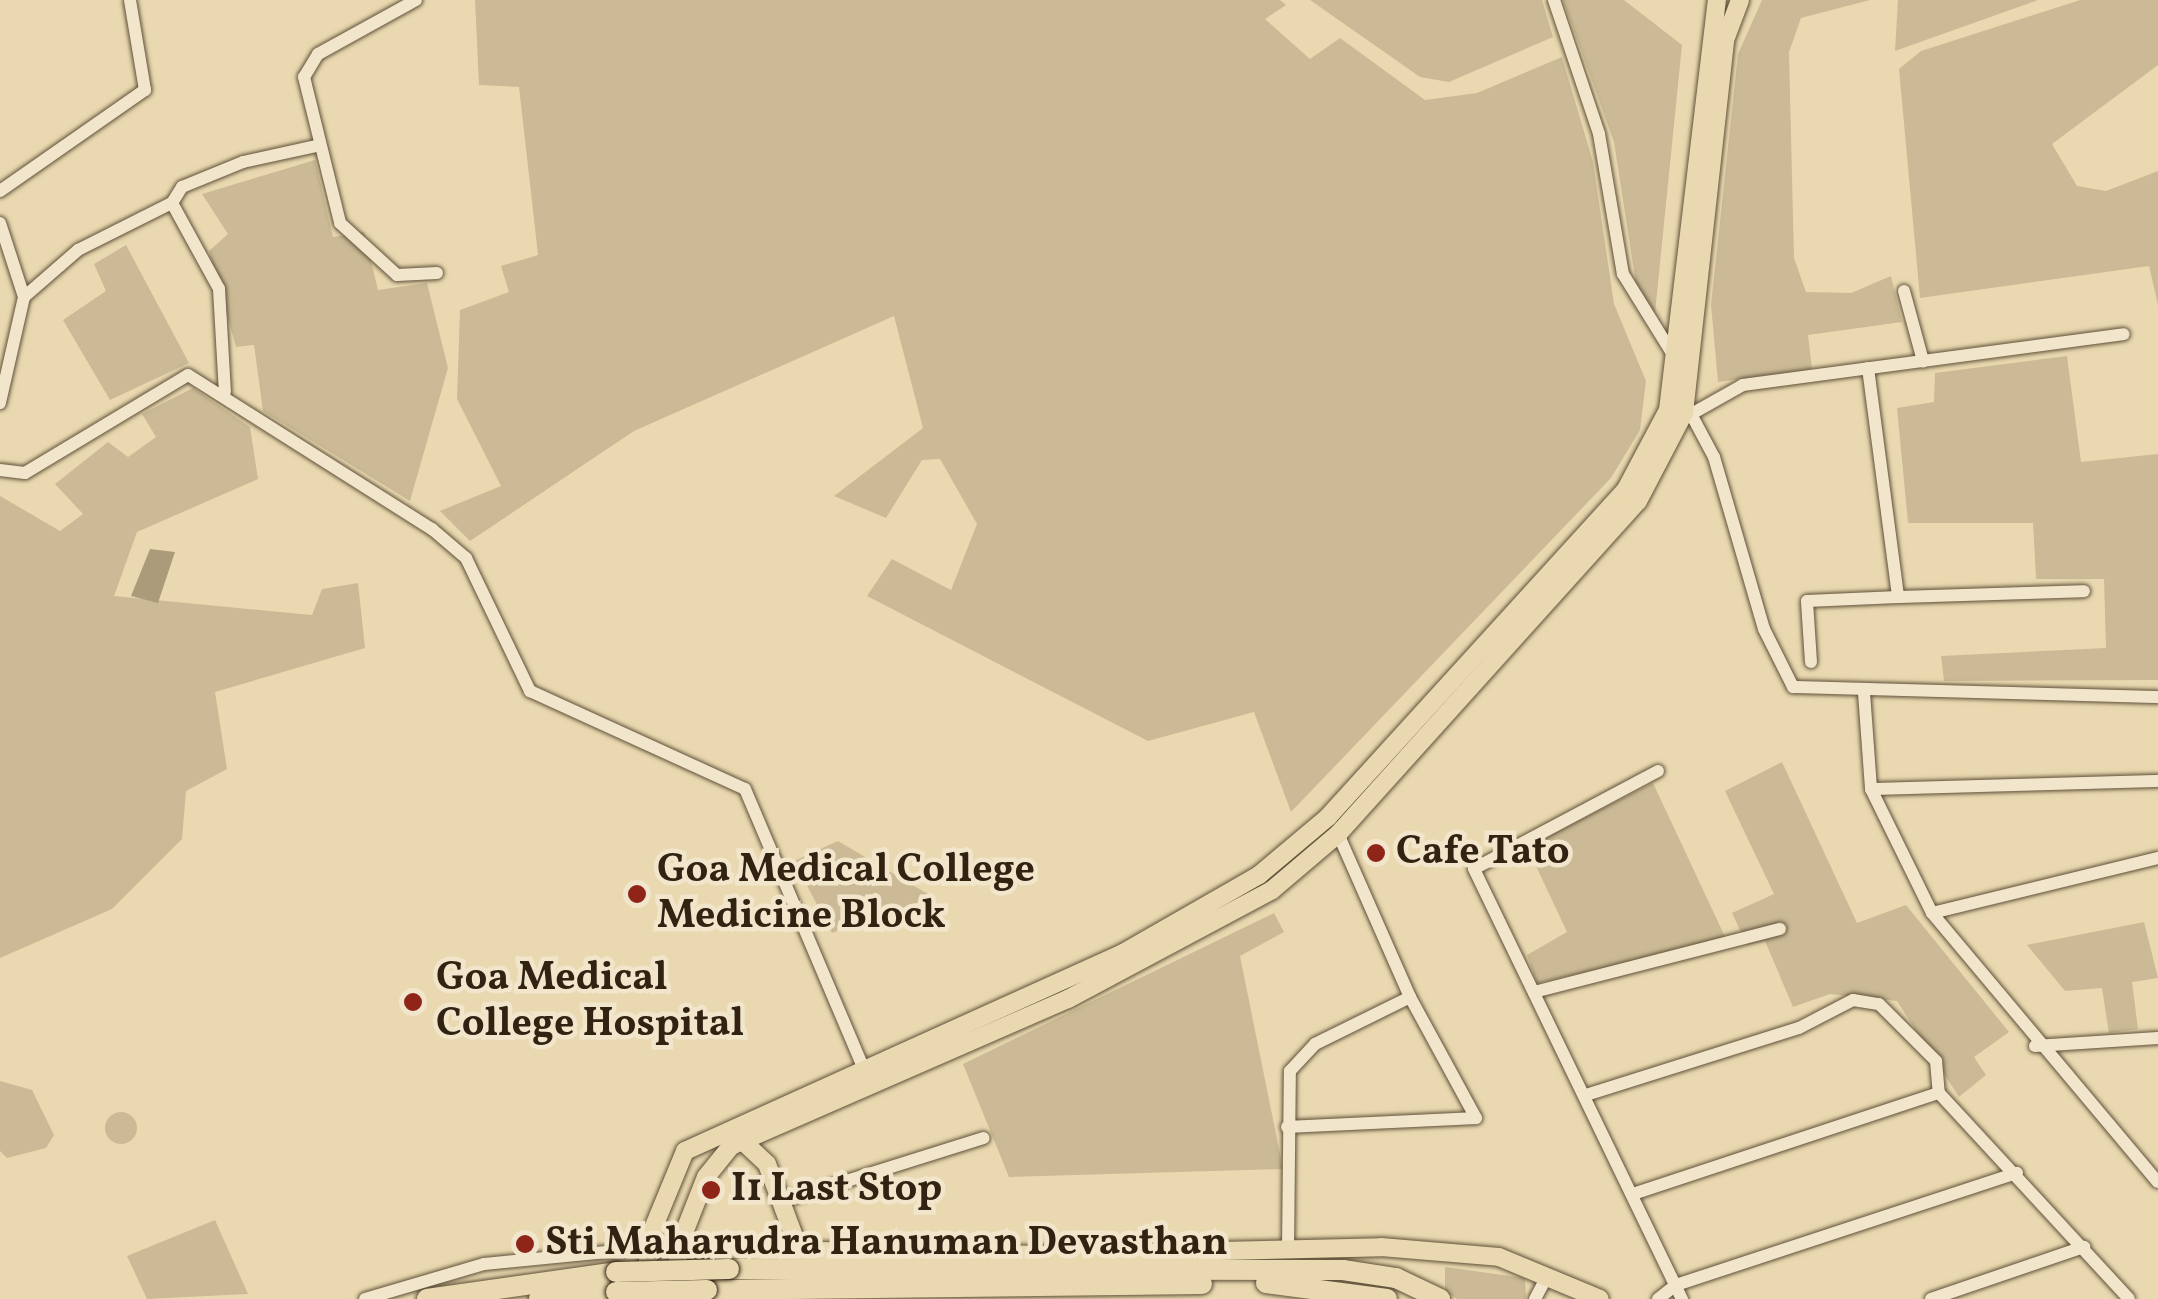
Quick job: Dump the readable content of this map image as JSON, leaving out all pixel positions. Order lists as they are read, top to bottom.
{
  "places": [
    "Cafe Tato",
    "Goa Medical College Medicine Block",
    "Goa Medical College Hospital",
    "I1 Last Stop",
    "Sti Maharudra Hanuman Devasthan"
  ]
}
